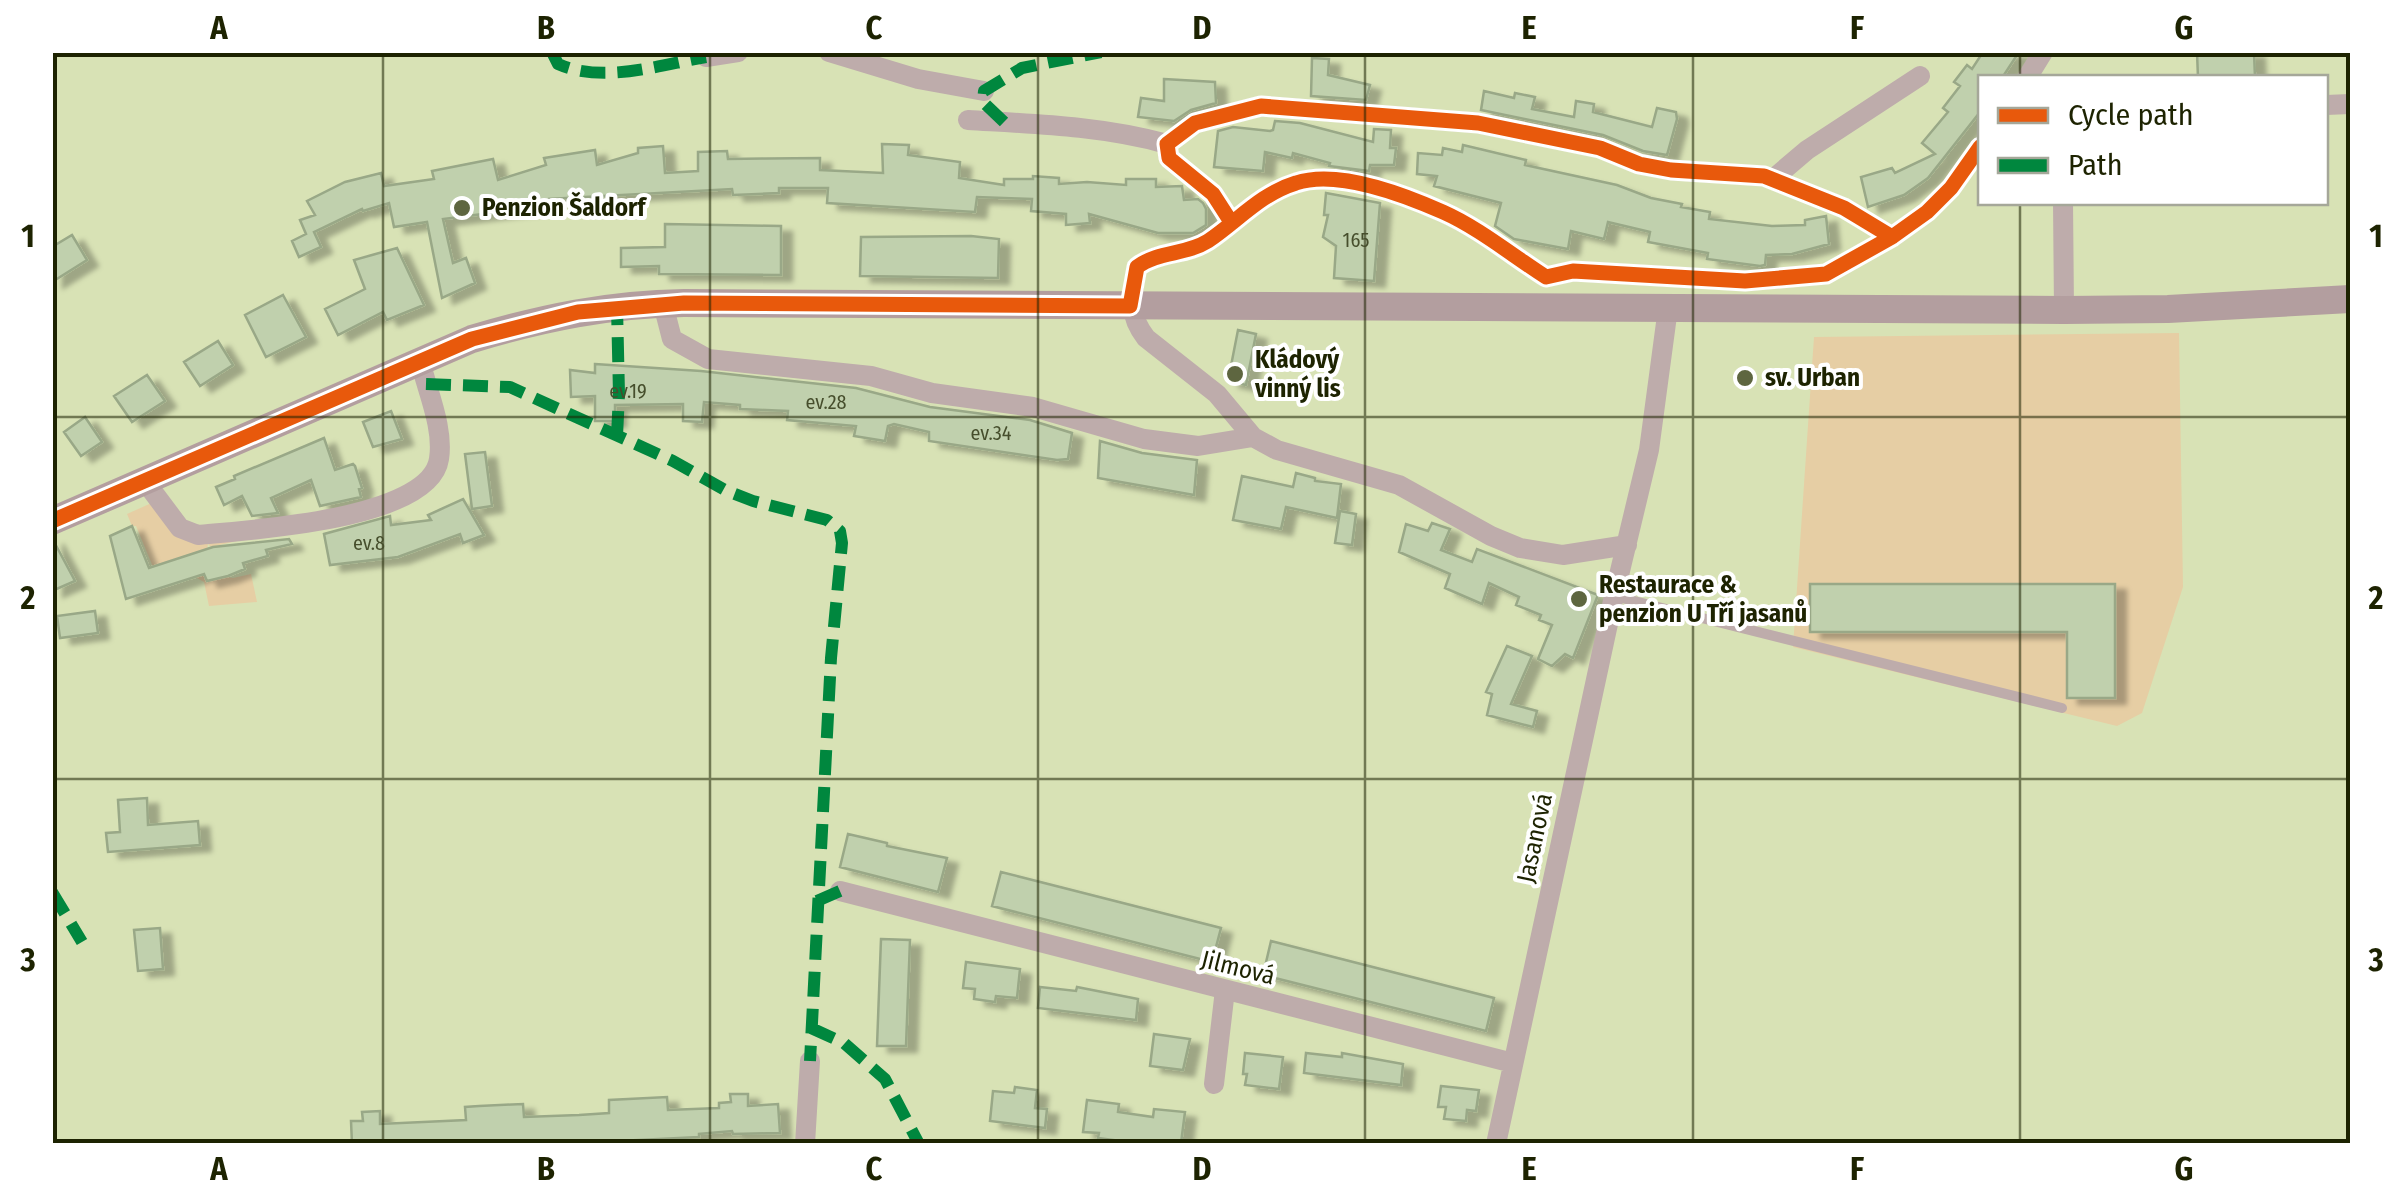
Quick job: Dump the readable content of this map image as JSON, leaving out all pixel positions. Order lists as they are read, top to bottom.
{
  "streets": {
    "street": ["Jasanová", "Jilmová"]
  },
  "crossings": [
    ["Jasanová", "Jilmová"]
  ],
  "places": [
    "Penzion Šaldorf",
    "Kládový vinný lis",
    "sv. Urban",
    "Restaurace & penzion U Tří jasanů"
  ],
  "house_numbers": [
    "165",
    "ev.19",
    "ev.28",
    "ev.34",
    "ev.8"
  ],
  "legend": ["Cycle path", "Path"],
  "grid": {
    "columns": [
      "A",
      "B",
      "C",
      "D",
      "E",
      "F",
      "G"
    ],
    "rows": ["1", "2", "3"]
  }
}
